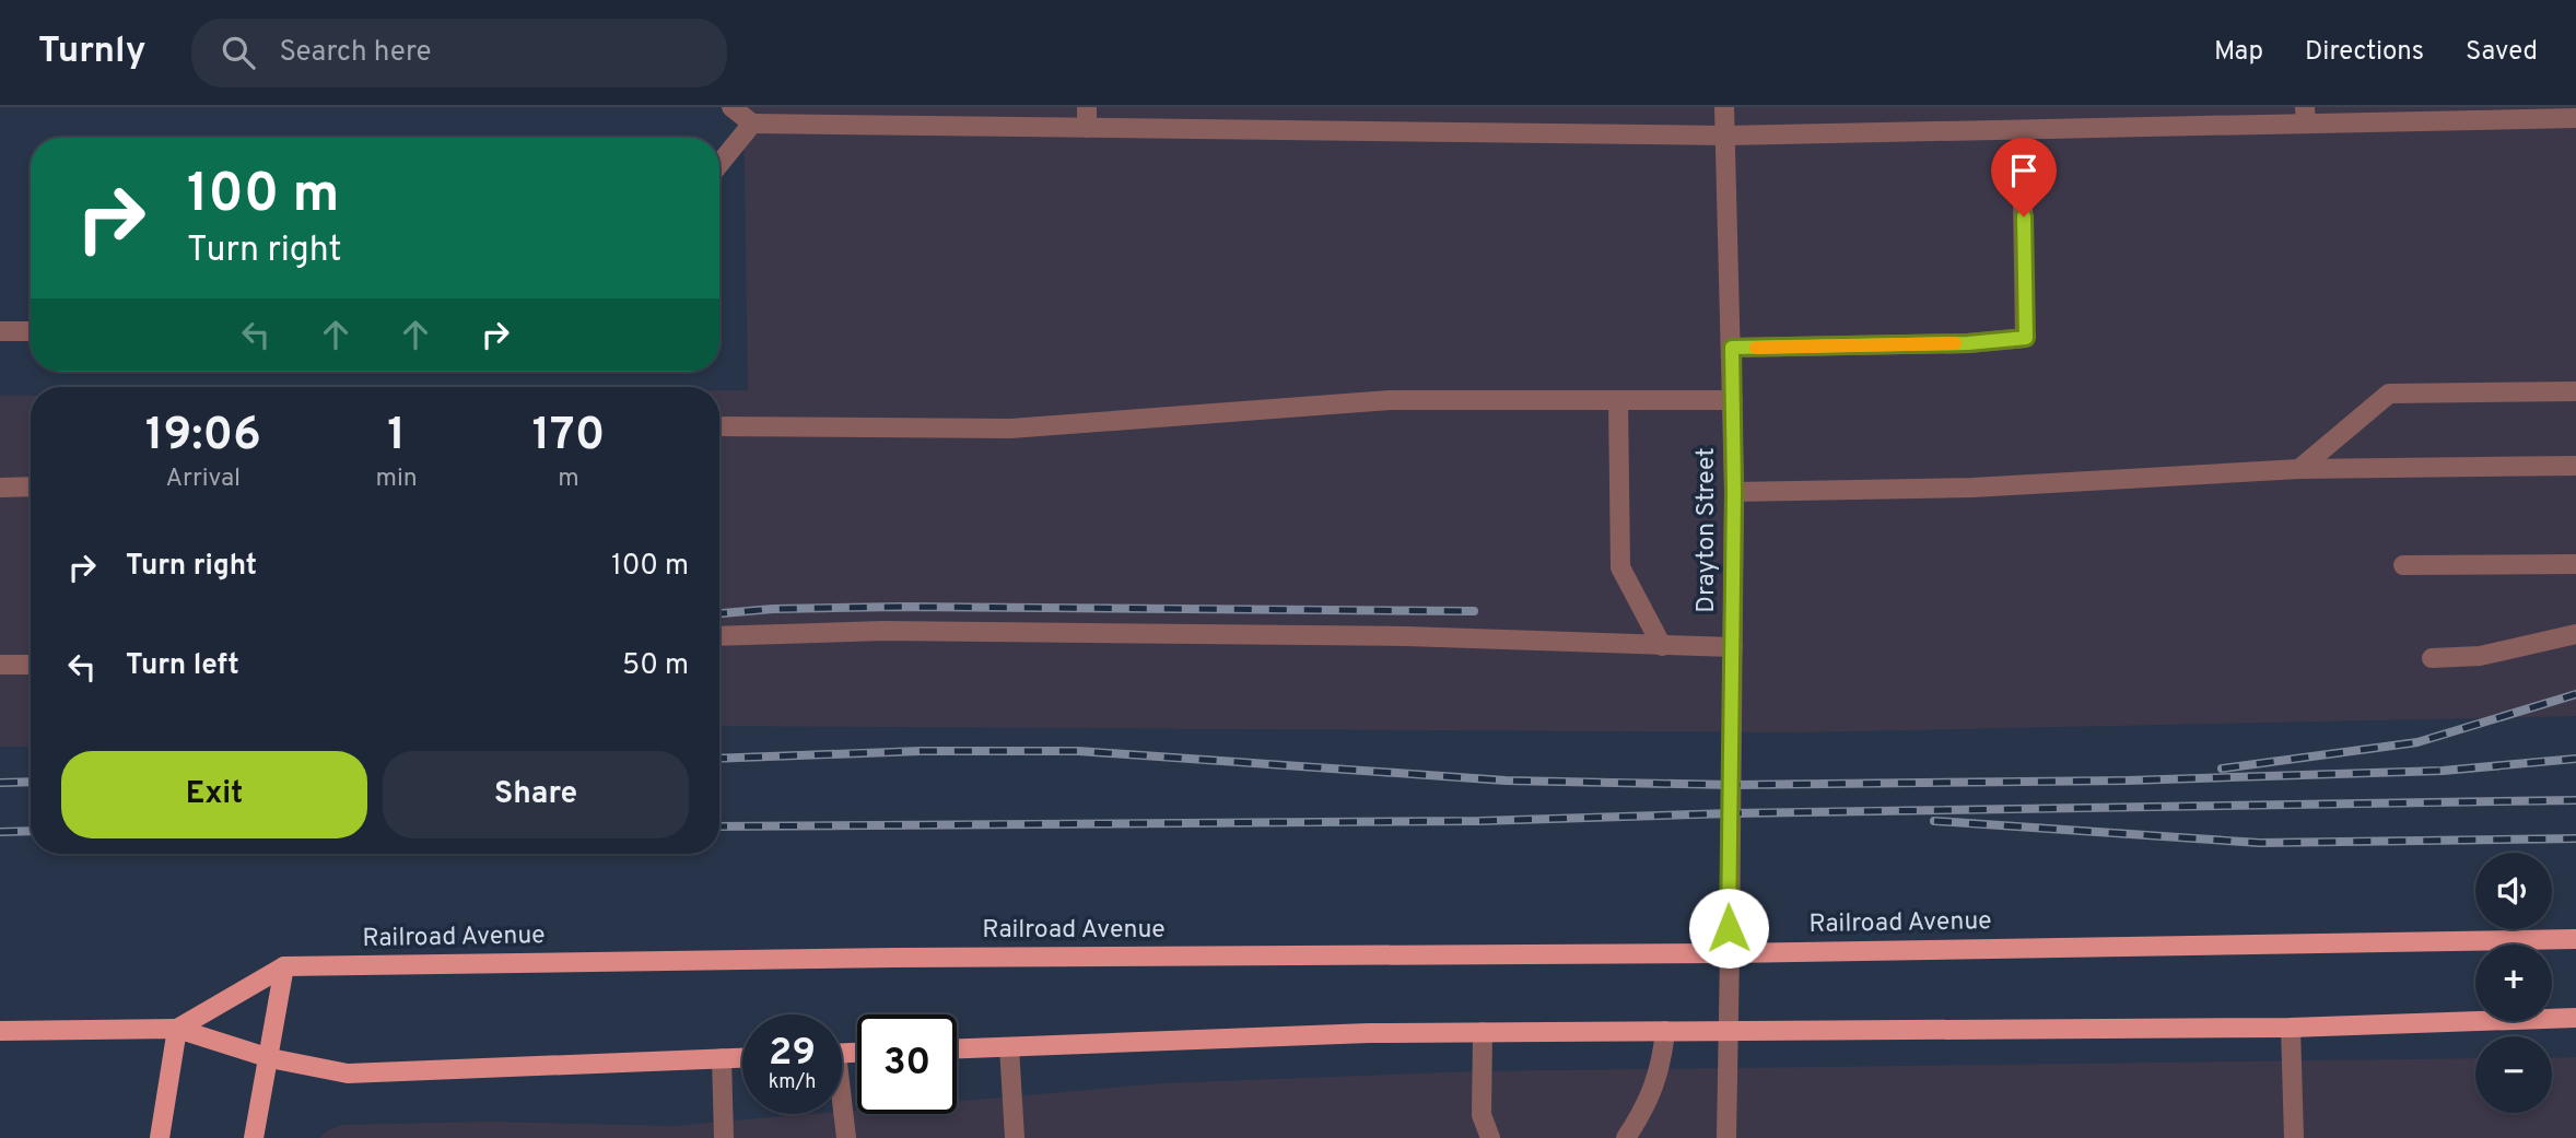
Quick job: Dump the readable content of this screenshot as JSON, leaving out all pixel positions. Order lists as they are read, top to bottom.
{
  "streets": {
    "main road": ["Railroad Avenue"],
    "street": ["Drayton Street"]
  },
  "crossings": [
    ["Drayton Street", "Railroad Avenue"]
  ],
  "page": {
    "header": "Turnly",
    "search": "Search here",
    "nav": ["Map", "Directions", "Saved"],
    "turn": ["100 m", "Turn right"],
    "eta": [
      "19:06",
      "Arrival",
      "1",
      "min",
      "170",
      "m"
    ],
    "list": [
      {
        "name": "Turn right",
        "value": "100 m"
      },
      {
        "name": "Turn left",
        "value": "50 m"
      }
    ],
    "buttons": ["Exit", "Share"],
    "map_buttons": ["+", "−"],
    "speed": "29 km/h",
    "limit": "30"
  }
}
